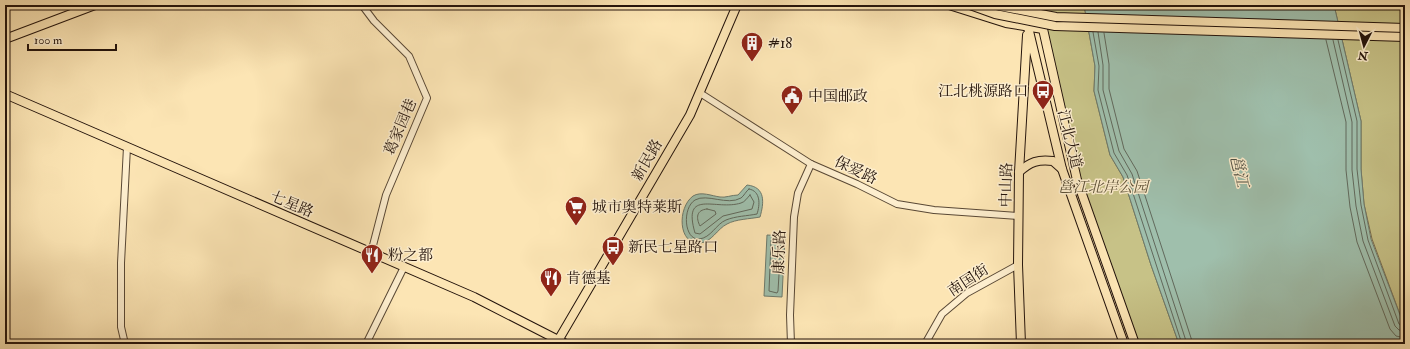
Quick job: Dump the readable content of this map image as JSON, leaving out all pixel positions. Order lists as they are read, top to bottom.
{
  "streets": {
    "main road": [
      "江北大道",
      "新民路",
      "中山路",
      "七星路"
    ],
    "street": [
      "葛家园巷",
      "保爱路",
      "康乐路",
      "南国街"
    ]
  },
  "crossings": [
    ["葛家园巷", "七星路"],
    ["江北大道", "中山路"],
    ["新民路", "保爱路"],
    ["新民路", "七星路"],
    ["保爱路", "中山路"],
    ["保爱路", "康乐路"],
    ["中山路", "南国街"]
  ],
  "water": ["邕江"],
  "parks": ["邕江北岸公园"],
  "places": {
    "building": ["#18"],
    "bus stop": ["江北桃源路口", "新民七星路口"],
    "public building": ["中国邮政"],
    "supermarket": ["城市奥特莱斯"],
    "restaurant": ["粉之都", "肯德基"]
  },
  "scale_bar": "100 m",
  "north": "bottom"
}
